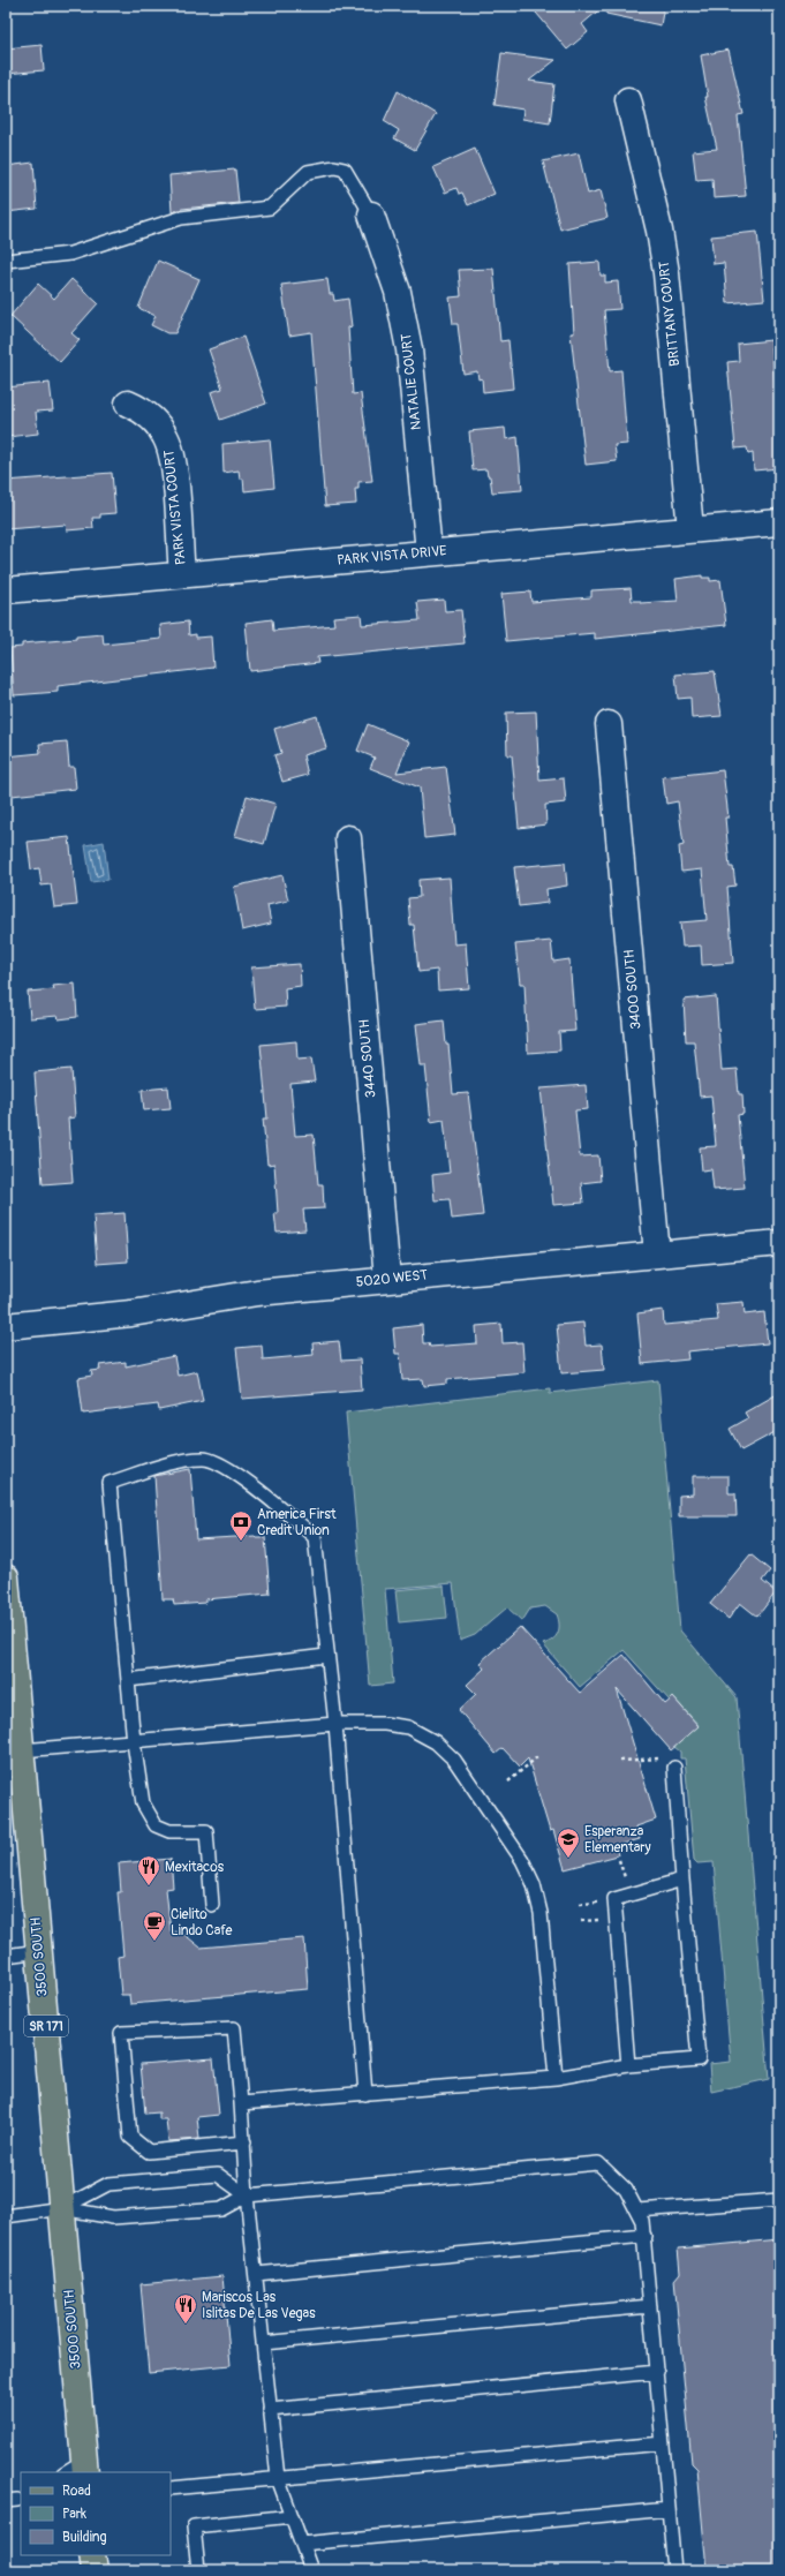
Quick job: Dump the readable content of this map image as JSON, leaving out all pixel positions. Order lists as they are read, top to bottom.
{
  "streets": {
    "main road": ["3500 SOUTH", "SR 171"],
    "street": [
      "BRITTANY COURT",
      "NATALIE COURT",
      "PARK VISTA COURT",
      "PARK VISTA DRIVE",
      "3400 SOUTH",
      "3440 SOUTH",
      "5020 WEST"
    ]
  },
  "crossings": [
    ["BRITTANY COURT", "PARK VISTA DRIVE"],
    ["NATALIE COURT", "PARK VISTA DRIVE"],
    ["PARK VISTA COURT", "PARK VISTA DRIVE"],
    ["3400 SOUTH", "5020 WEST"],
    ["3440 SOUTH", "5020 WEST"]
  ],
  "places": {
    "bank": ["America First Credit Union"],
    "school or university": ["Esperanza Elementary"],
    "restaurant": ["Mexitacos", "Mariscos Las Islitas De Las Vegas"],
    "cafe": ["Cielito Lindo Cafe"]
  },
  "legend": ["Road", "Park", "Building"]
}
